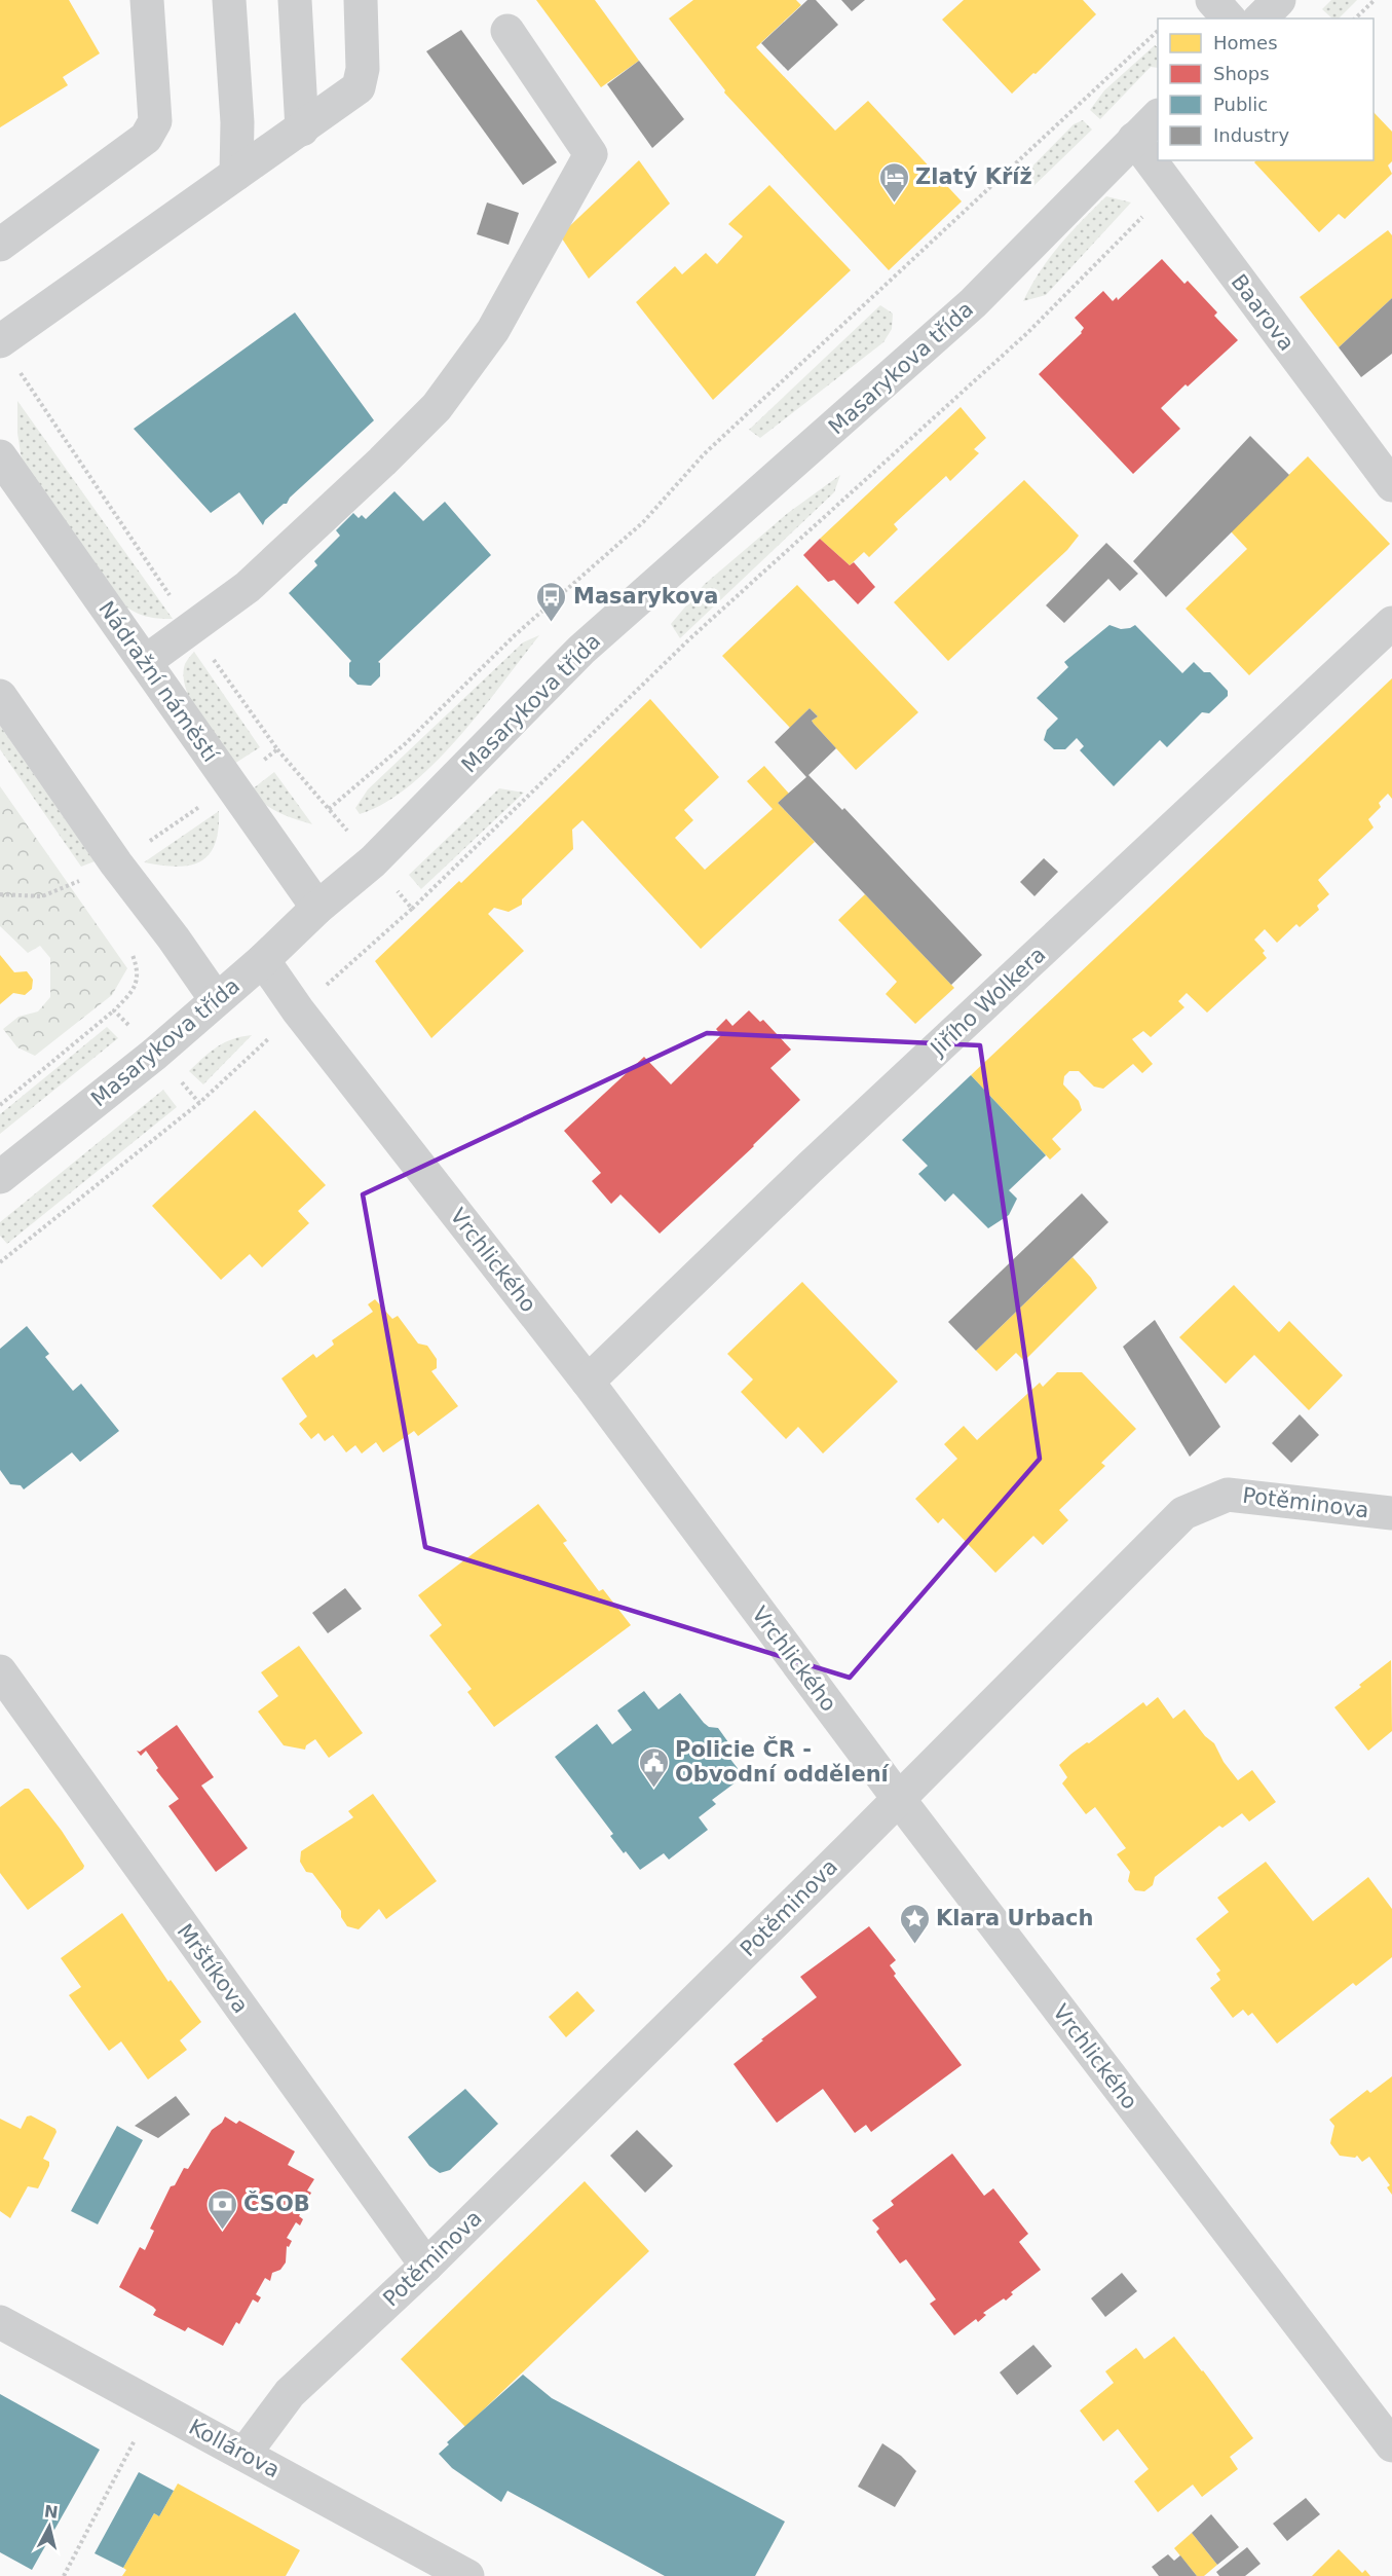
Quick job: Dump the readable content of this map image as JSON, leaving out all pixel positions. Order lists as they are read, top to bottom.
{
  "streets": {
    "street": [
      "Baarova",
      "Masarykova třída",
      "Nádražní náměstí",
      "Jiřího Wolkera",
      "Vrchlického",
      "Potěminova",
      "Mrštíkova",
      "Kollárova"
    ]
  },
  "crossings": [
    ["Baarova", "Masarykova třída"],
    ["Masarykova třída", "Nádražní náměstí"],
    ["Masarykova třída", "Vrchlického"],
    ["Jiřího Wolkera", "Vrchlického"],
    ["Vrchlického", "Potěminova"],
    ["Potěminova", "Mrštíkova"],
    ["Potěminova", "Kollárova"]
  ],
  "places": {
    "hotel": ["Zlatý Kříž"],
    "bus stop": ["Masarykova"],
    "public building": ["Policie ČR - Obvodní oddělení"],
    "place": ["Klara Urbach"],
    "bank": ["ČSOB"]
  },
  "legend": [
    "Homes",
    "Shops",
    "Public",
    "Industry"
  ],
  "north": "top"
}
